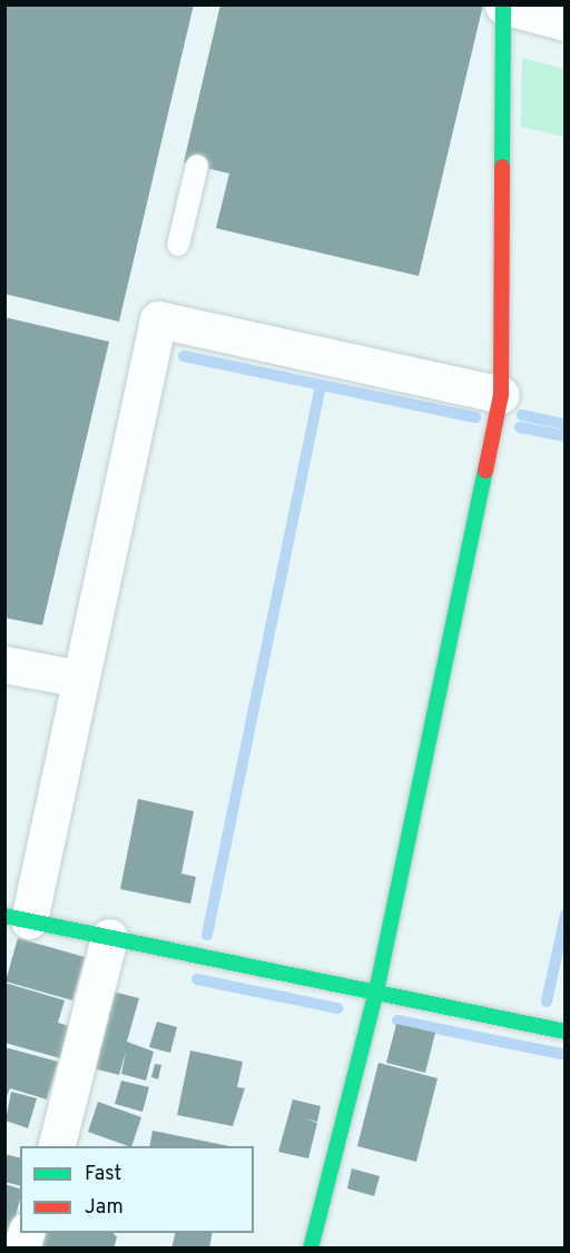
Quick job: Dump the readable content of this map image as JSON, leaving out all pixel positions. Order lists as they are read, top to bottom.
{
  "legend": ["Fast", "Jam"]
}
